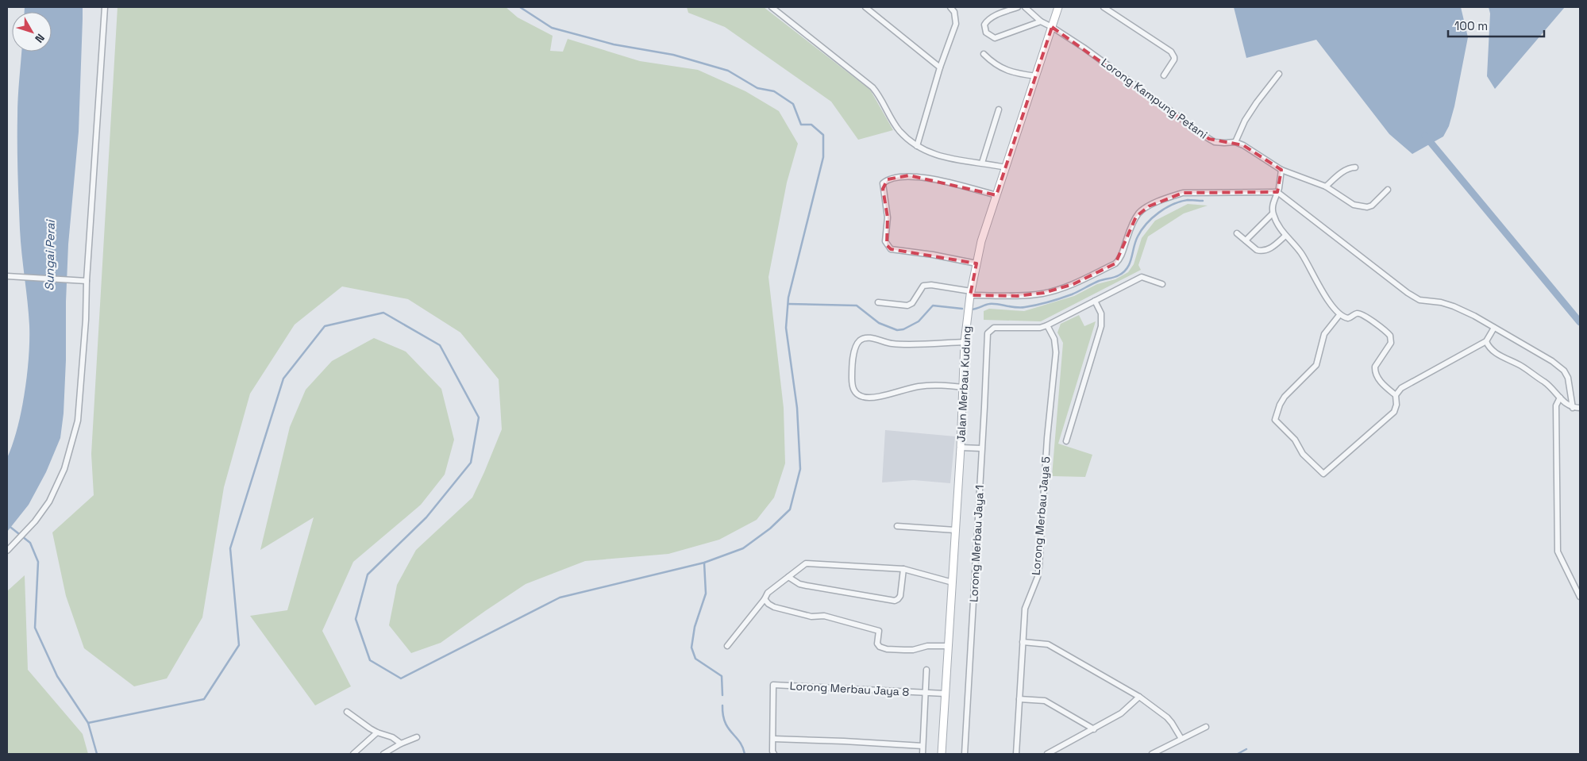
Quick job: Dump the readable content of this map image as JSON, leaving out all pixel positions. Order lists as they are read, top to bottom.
{
  "streets": {
    "main road": ["Jalan Merbau Kudung"],
    "street": [
      "Lorong Kampung Petani",
      "Lorong Merbau Jaya 5",
      "Lorong Merbau Jaya 1",
      "Lorong Merbau Jaya 8"
    ]
  },
  "crossings": [
    ["Lorong Kampung Petani", "Jalan Merbau Kudung"],
    ["Jalan Merbau Kudung", "Lorong Merbau Jaya 8"],
    ["Lorong Merbau Jaya 5", "Lorong Merbau Jaya 1"]
  ],
  "water": ["Sungai Perai"],
  "scale_bar": "100 m",
  "north": "bottom right"
}
